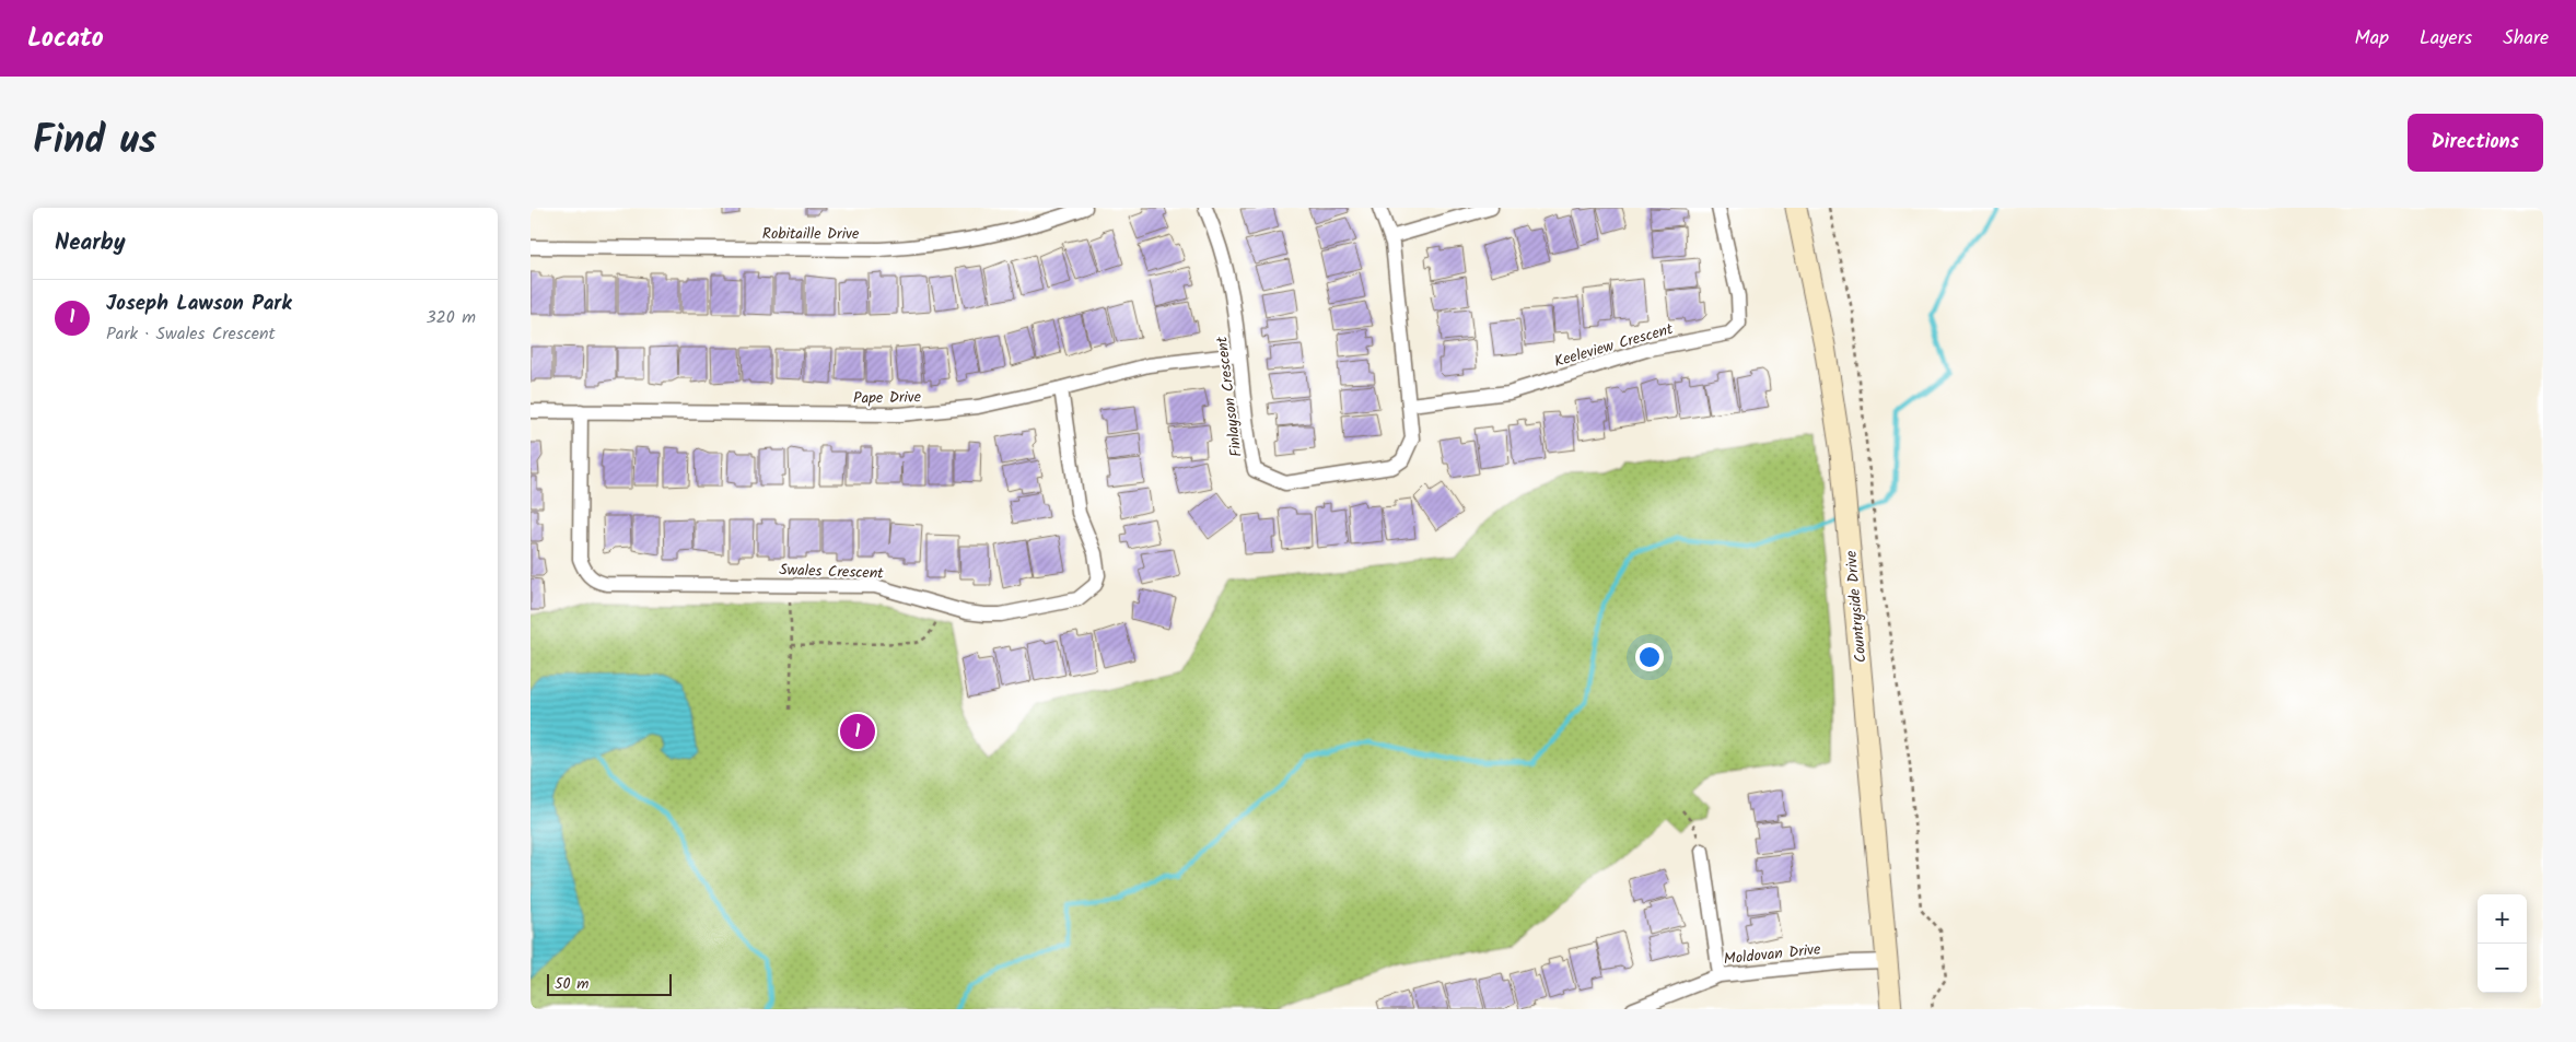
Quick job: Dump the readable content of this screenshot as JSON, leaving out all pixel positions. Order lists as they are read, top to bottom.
{
  "streets": {
    "main road": ["Countryside Drive"],
    "street": [
      "Robitaille Drive",
      "Keeleview Crescent",
      "Pape Drive",
      "Finlayson Crescent",
      "Swales Crescent",
      "Moldovan Drive"
    ]
  },
  "crossings": [
    ["Keeleview Crescent", "Finlayson Crescent"],
    ["Pape Drive", "Finlayson Crescent"],
    ["Pape Drive", "Swales Crescent"],
    ["Countryside Drive", "Moldovan Drive"]
  ],
  "scale_bar": "50 m",
  "page": {
    "header": "Locato",
    "nav": ["Map", "Layers", "Share"],
    "title": "Find us",
    "buttons": "Directions",
    "heading": "Nearby",
    "list": [
      {
        "mark": "1",
        "name": "Joseph Lawson Park",
        "note": "Park · Swales Crescent",
        "value": "320 m"
      }
    ],
    "pins": "1",
    "map_buttons": ["+", "−"],
    "scale": "50 m"
  }
}
